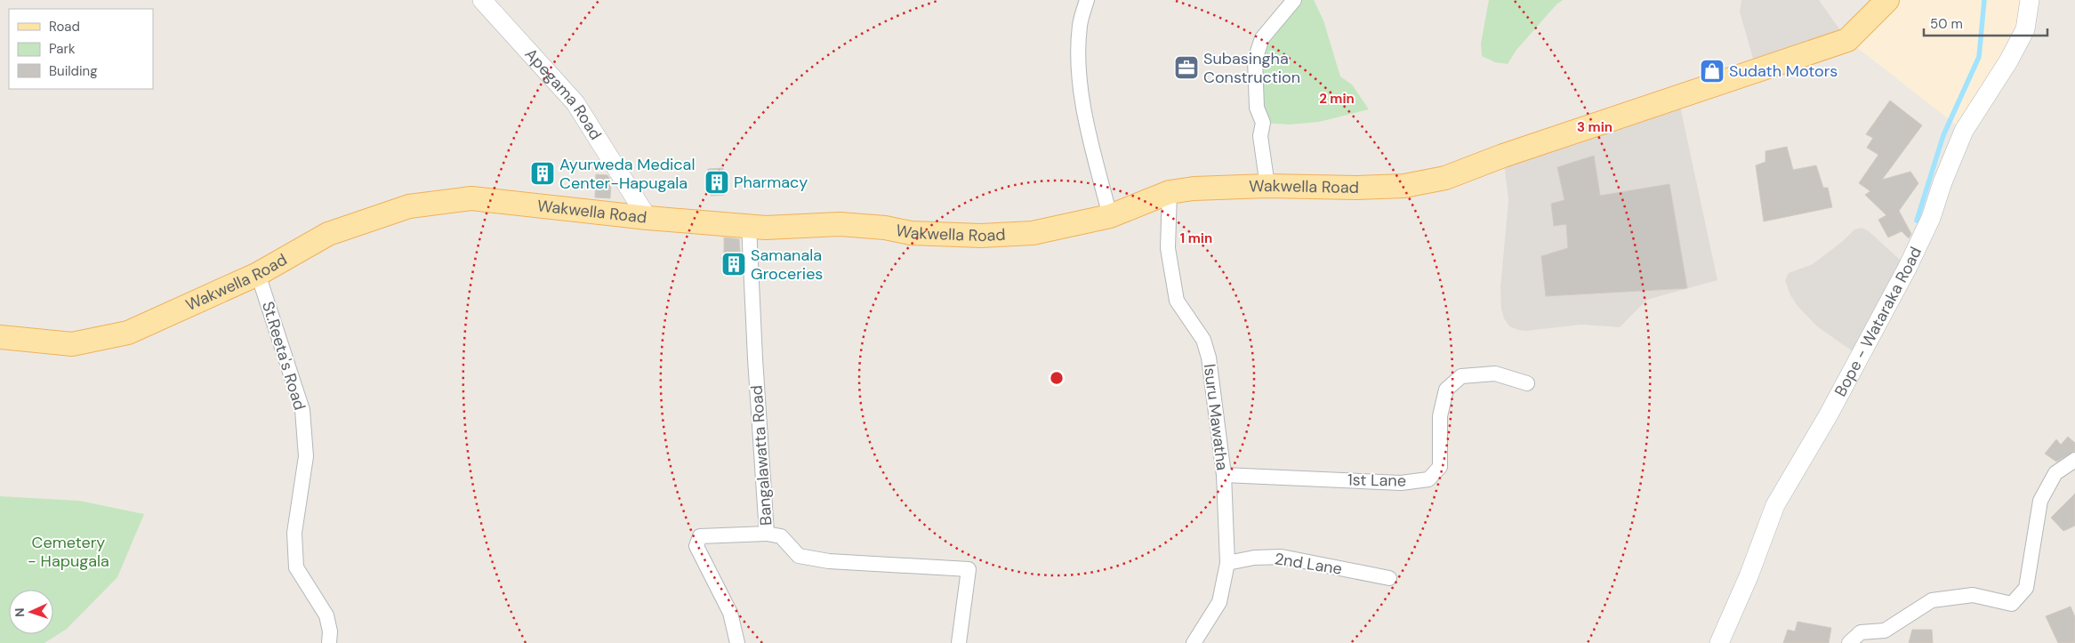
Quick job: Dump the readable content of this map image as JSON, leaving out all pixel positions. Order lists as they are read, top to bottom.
{
  "streets": {
    "main road": ["Wakwella Road"],
    "street": [
      "Apegama Road",
      "Bope - Wataraka Road",
      "St.Reeta's Road",
      "Isuru Mawatha",
      "Bangalawatta Road",
      "1st Lane",
      "2nd Lane"
    ]
  },
  "crossings": [
    ["Apegama Road", "Wakwella Road"],
    ["Wakwella Road", "St.Reeta's Road"],
    ["Wakwella Road", "Isuru Mawatha"],
    ["Wakwella Road", "Bangalawatta Road"],
    ["Isuru Mawatha", "1st Lane"],
    ["Isuru Mawatha", "2nd Lane"]
  ],
  "parks": ["Cemetery - Hapugala"],
  "places": {
    "office": ["Subasingha Construction"],
    "shop": ["Sudath Motors"],
    "building": ["Ayurweda Medical Center-Hapugala", "Pharmacy", "Samanala Groceries"]
  },
  "legend": ["Road", "Park", "Building"],
  "scale_bar": "50 m",
  "north": "left",
  "rings": ["2 min", "3 min", "1 min"]
}
